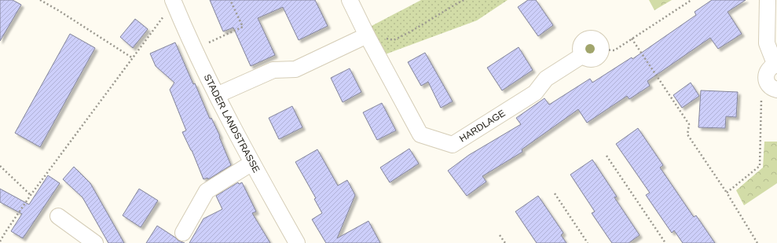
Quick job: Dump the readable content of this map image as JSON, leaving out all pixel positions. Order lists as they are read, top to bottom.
{
  "streets": {
    "street": ["STADER LANDSTRASSE", "HARDLAGE"]
  }
}
